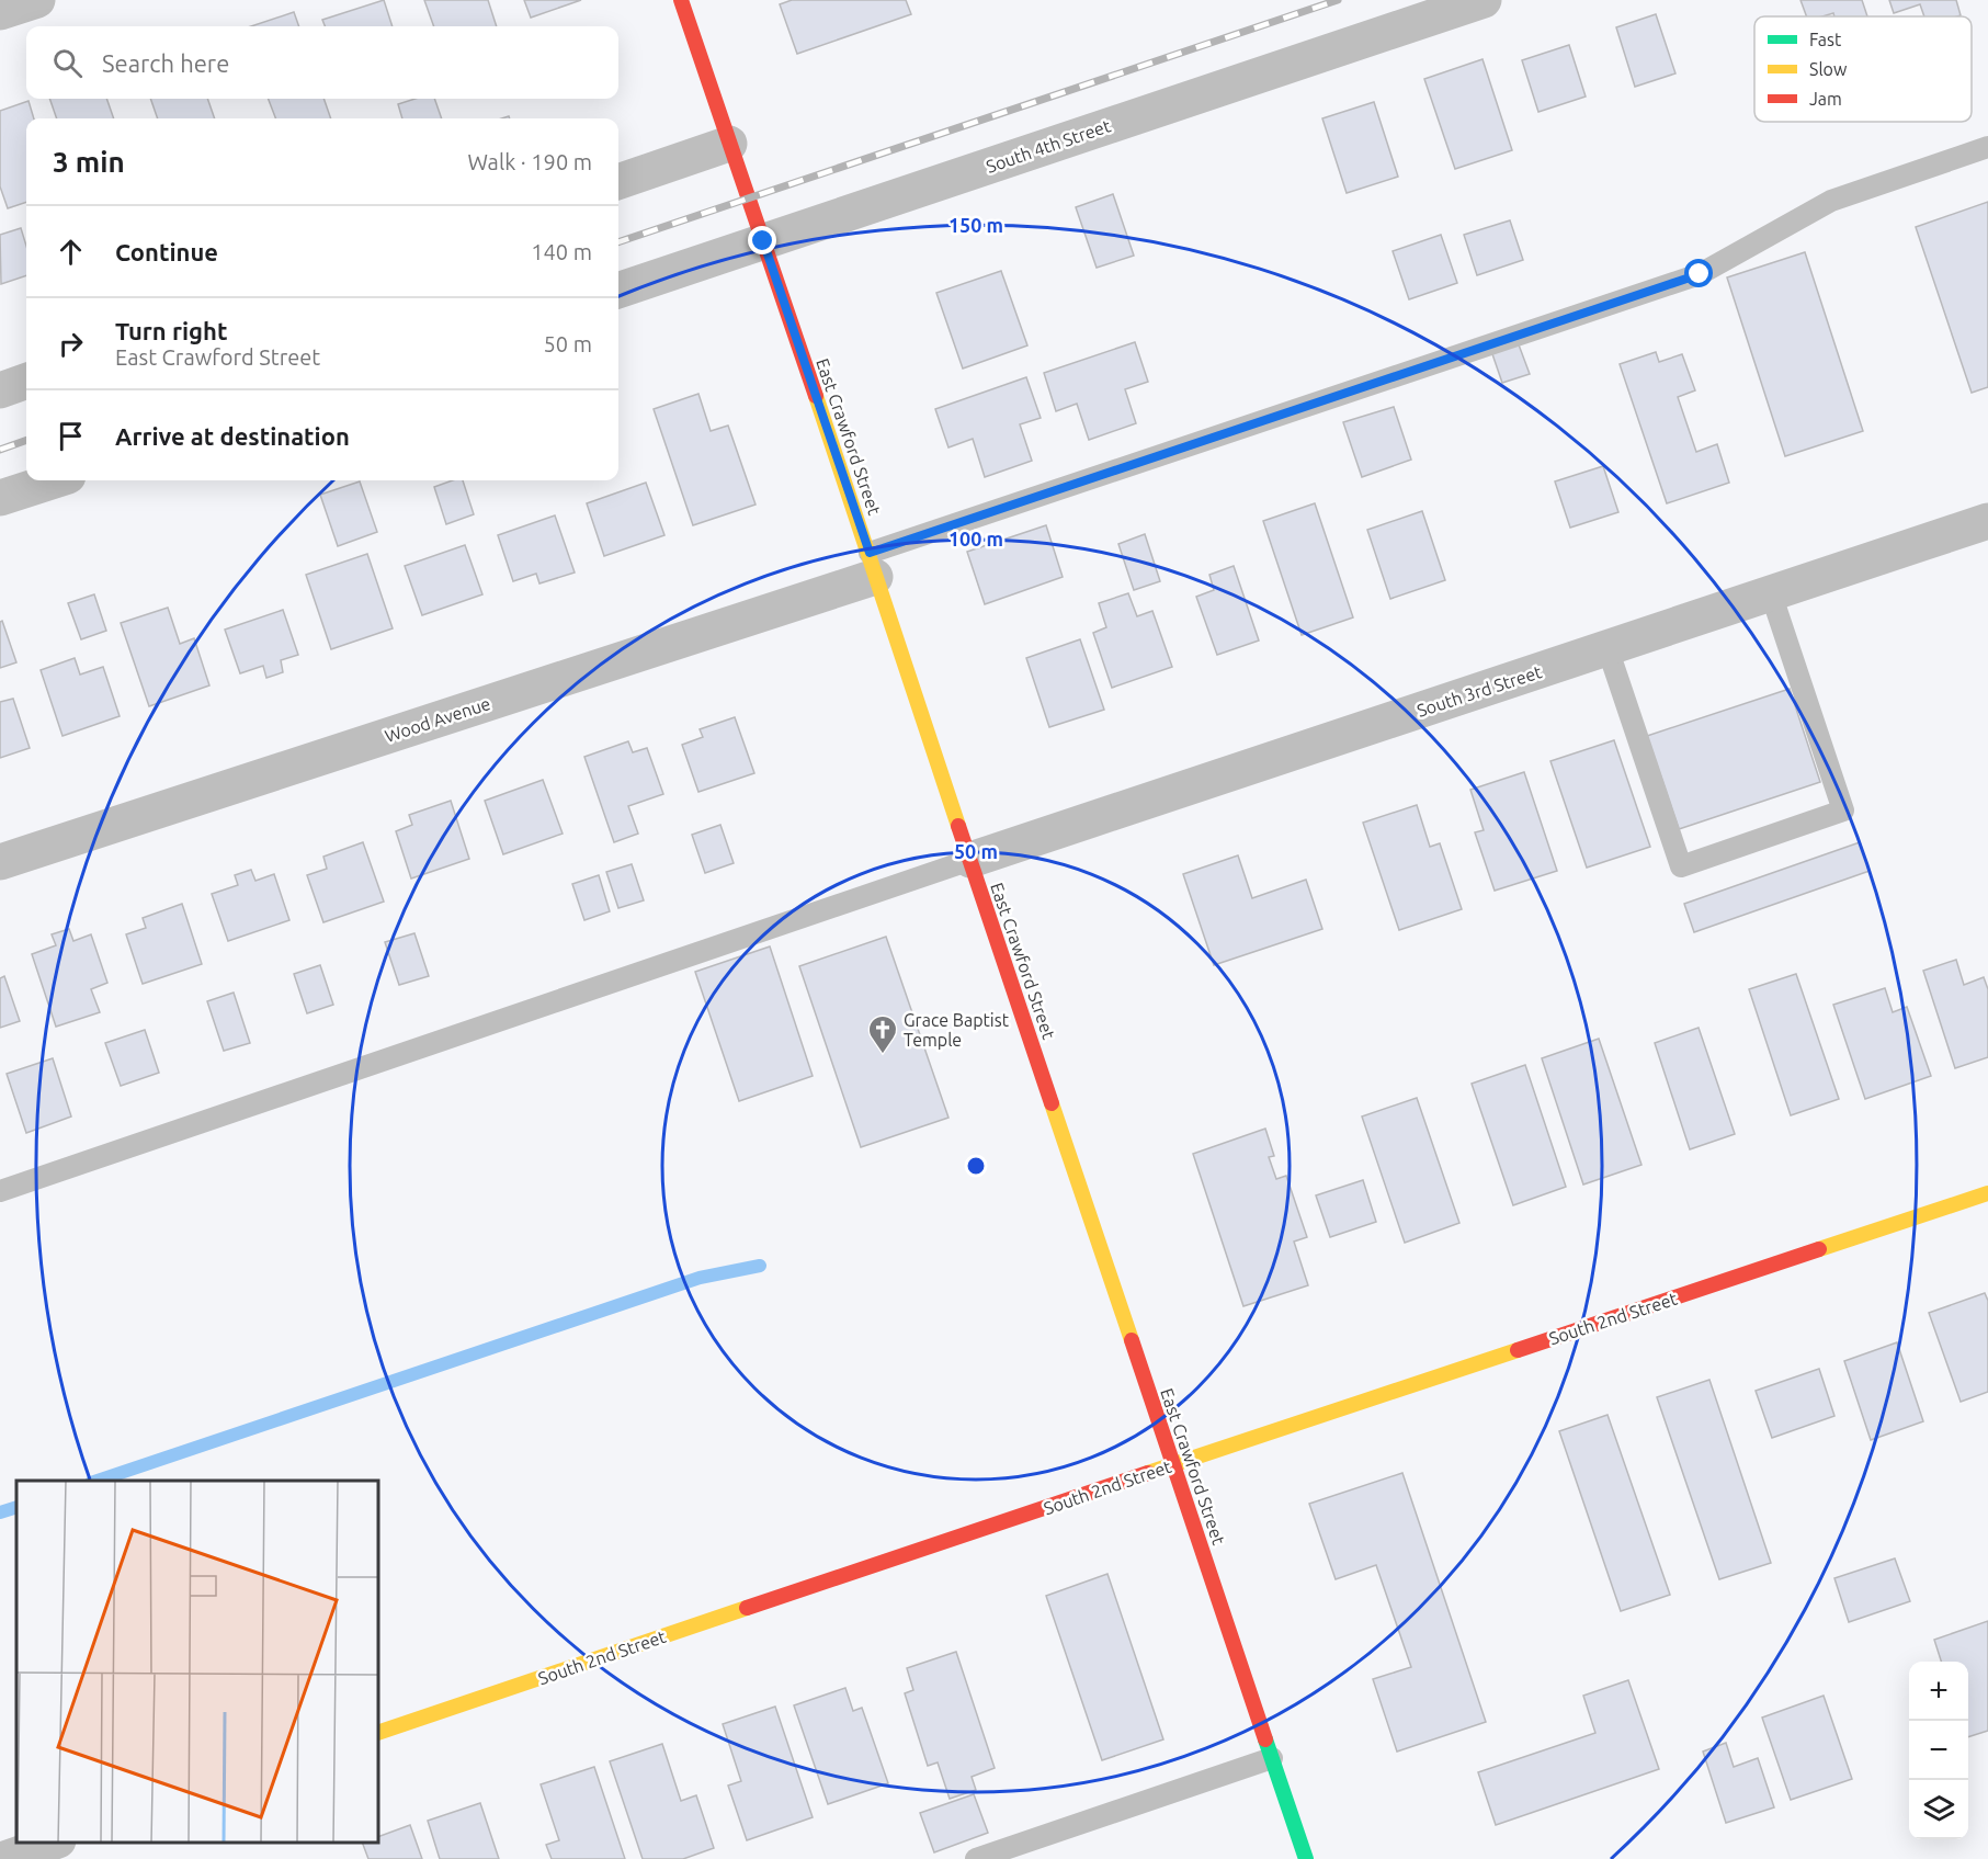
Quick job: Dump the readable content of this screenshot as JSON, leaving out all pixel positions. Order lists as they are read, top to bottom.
{
  "streets": {
    "main road": ["East Crawford Street", "South 2nd Street"],
    "street": ["South 4th Street", "South 3rd Street", "Wood Avenue"]
  },
  "crossings": [
    ["South 4th Street", "East Crawford Street"],
    ["East Crawford Street", "South 3rd Street"],
    ["East Crawford Street", "Wood Avenue"],
    ["East Crawford Street", "South 2nd Street"]
  ],
  "places": {
    "church": ["Grace Baptist Temple"]
  },
  "legend": ["Fast", "Slow", "Jam"],
  "page": {
    "search": "Search here",
    "heading": ["3 min", "Walk · 190 m"],
    "list": [
      ["Continue", "140 m"],
      ["Turn right", "East Crawford Street", "50 m"],
      "Arrive at destination"
    ],
    "map_buttons": ["+", "−"]
  },
  "rings": ["150 m", "100 m", "50 m"]
}
